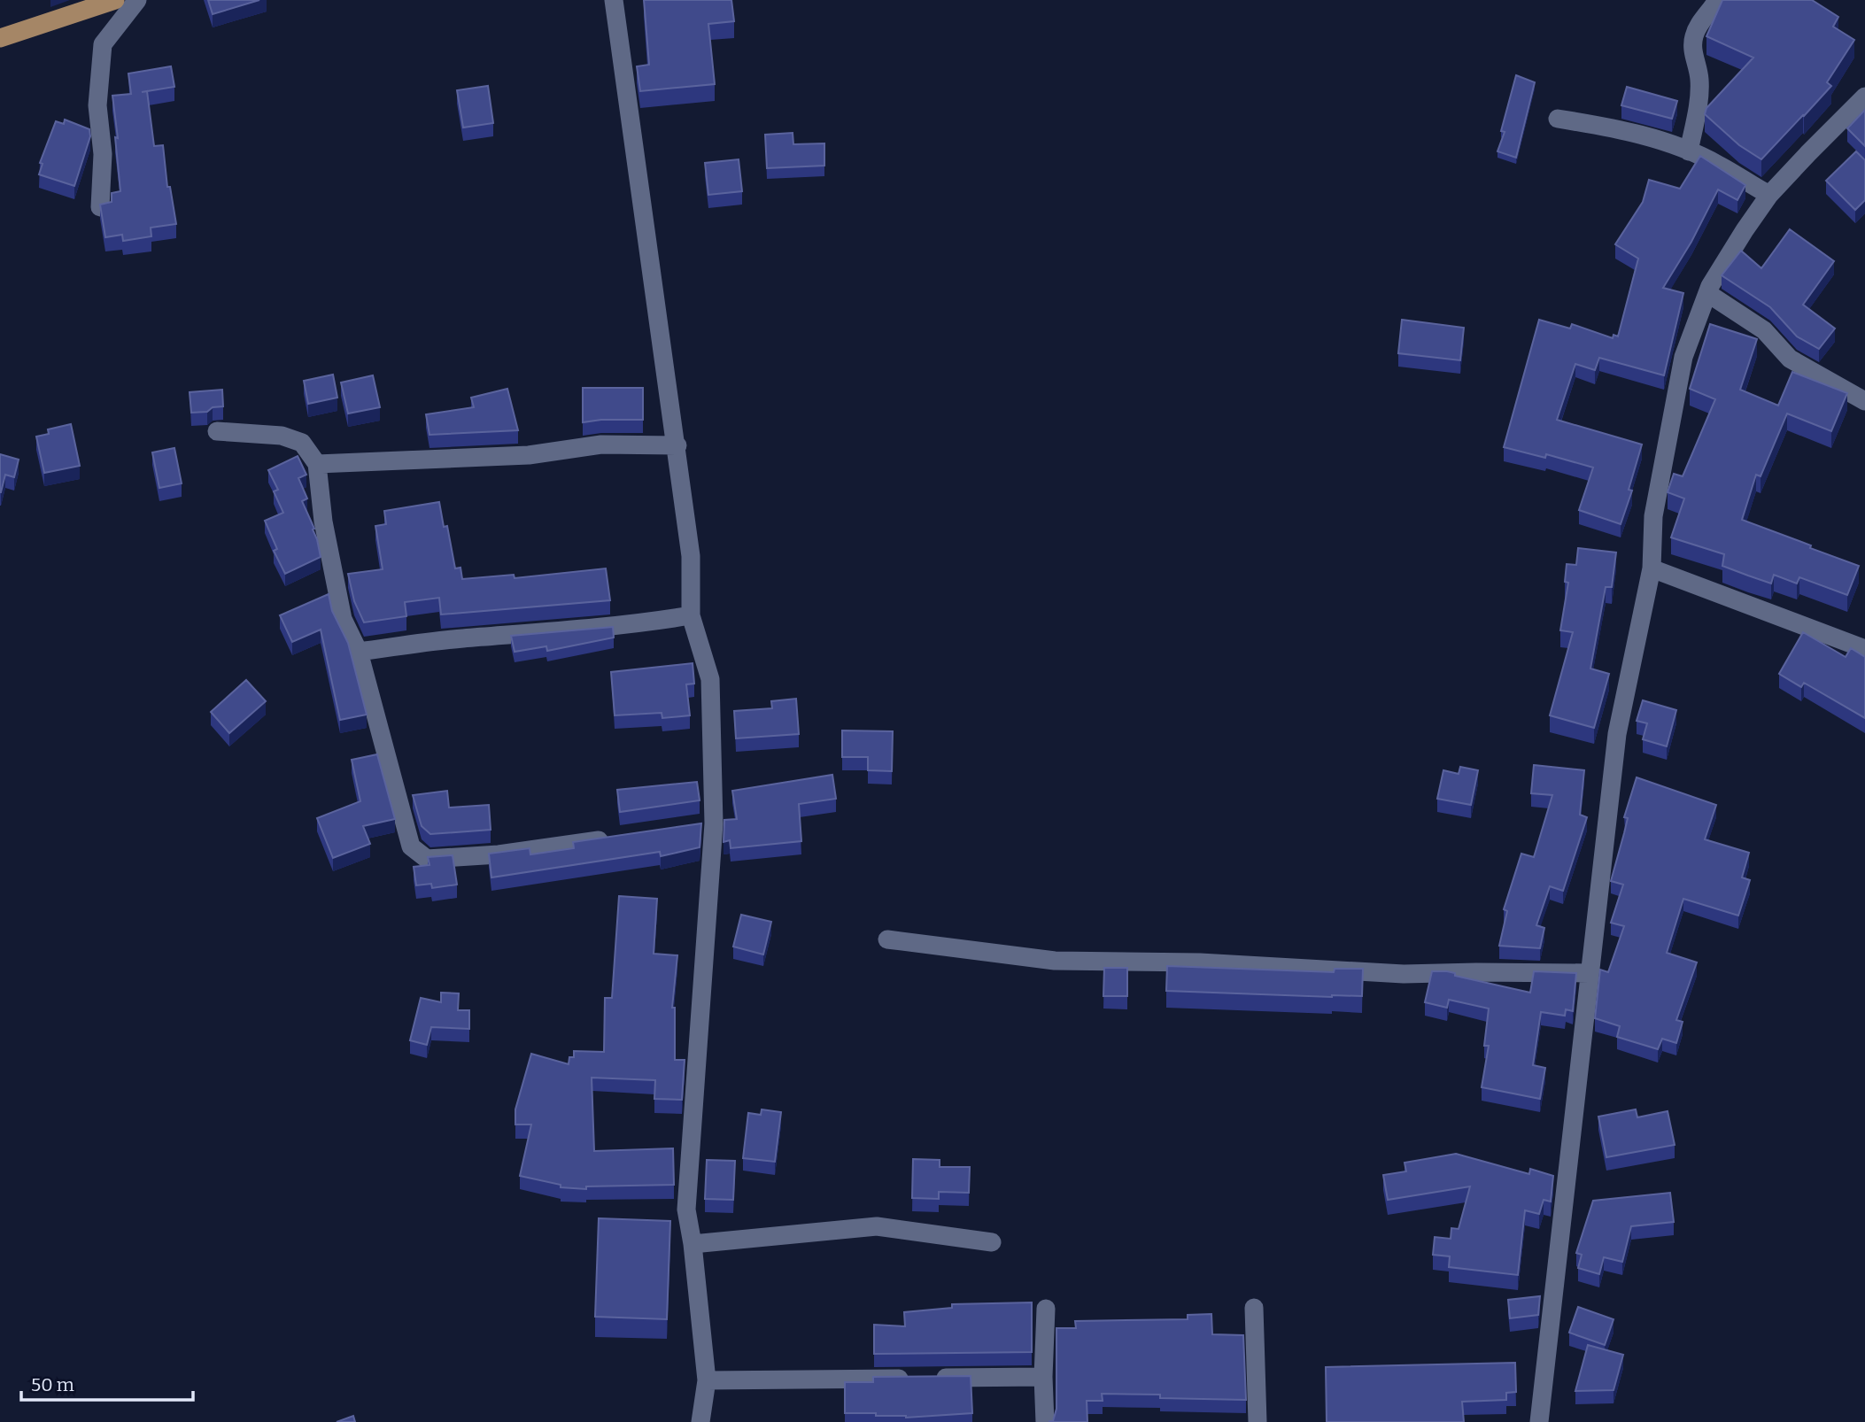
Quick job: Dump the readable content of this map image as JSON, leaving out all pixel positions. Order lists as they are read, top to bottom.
{
  "scale_bar": "50 m"
}
